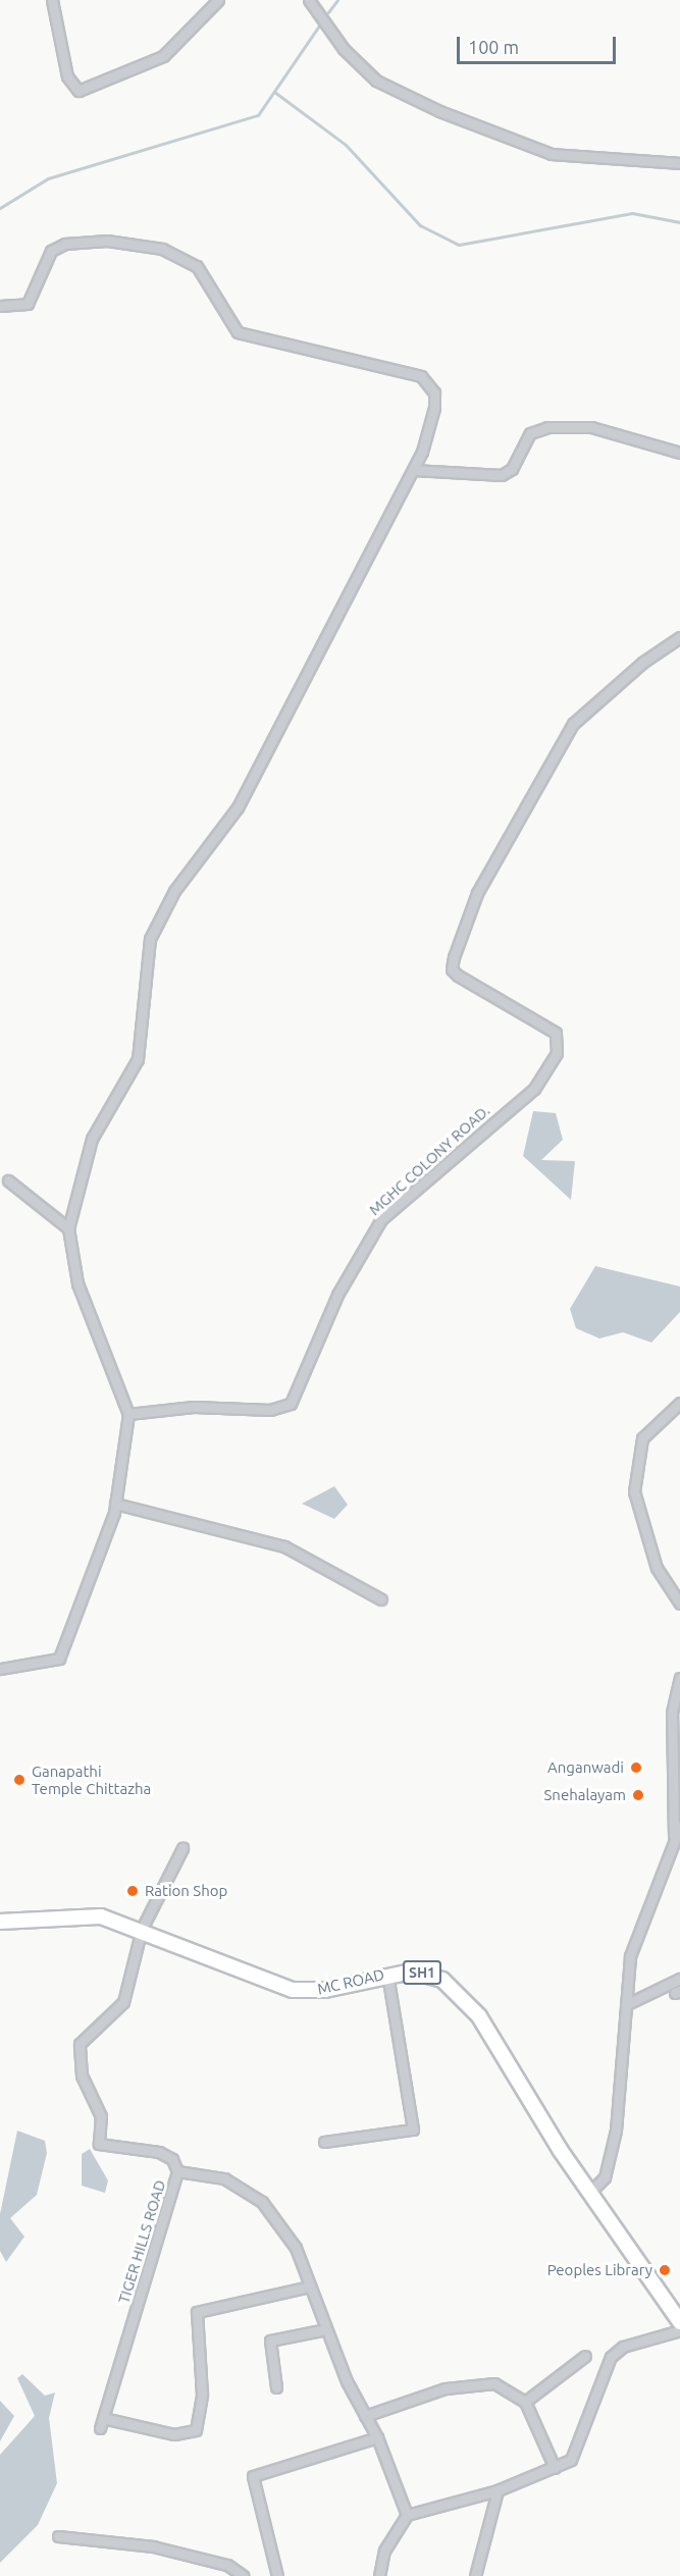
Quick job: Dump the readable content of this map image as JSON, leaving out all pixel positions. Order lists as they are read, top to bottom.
{
  "streets": {
    "main road": ["SH1", "MC ROAD"],
    "street": ["MGHC COLONY ROAD.", "TIGER HILLS ROAD"]
  },
  "crossings": [
    ["MC ROAD", "TIGER HILLS ROAD"]
  ],
  "places": [
    "Anganwadi",
    "Ganapathi Temple Chittazha",
    "Snehalayam",
    "Ration Shop",
    "Peoples Library"
  ],
  "scale_bar": "100 m"
}
